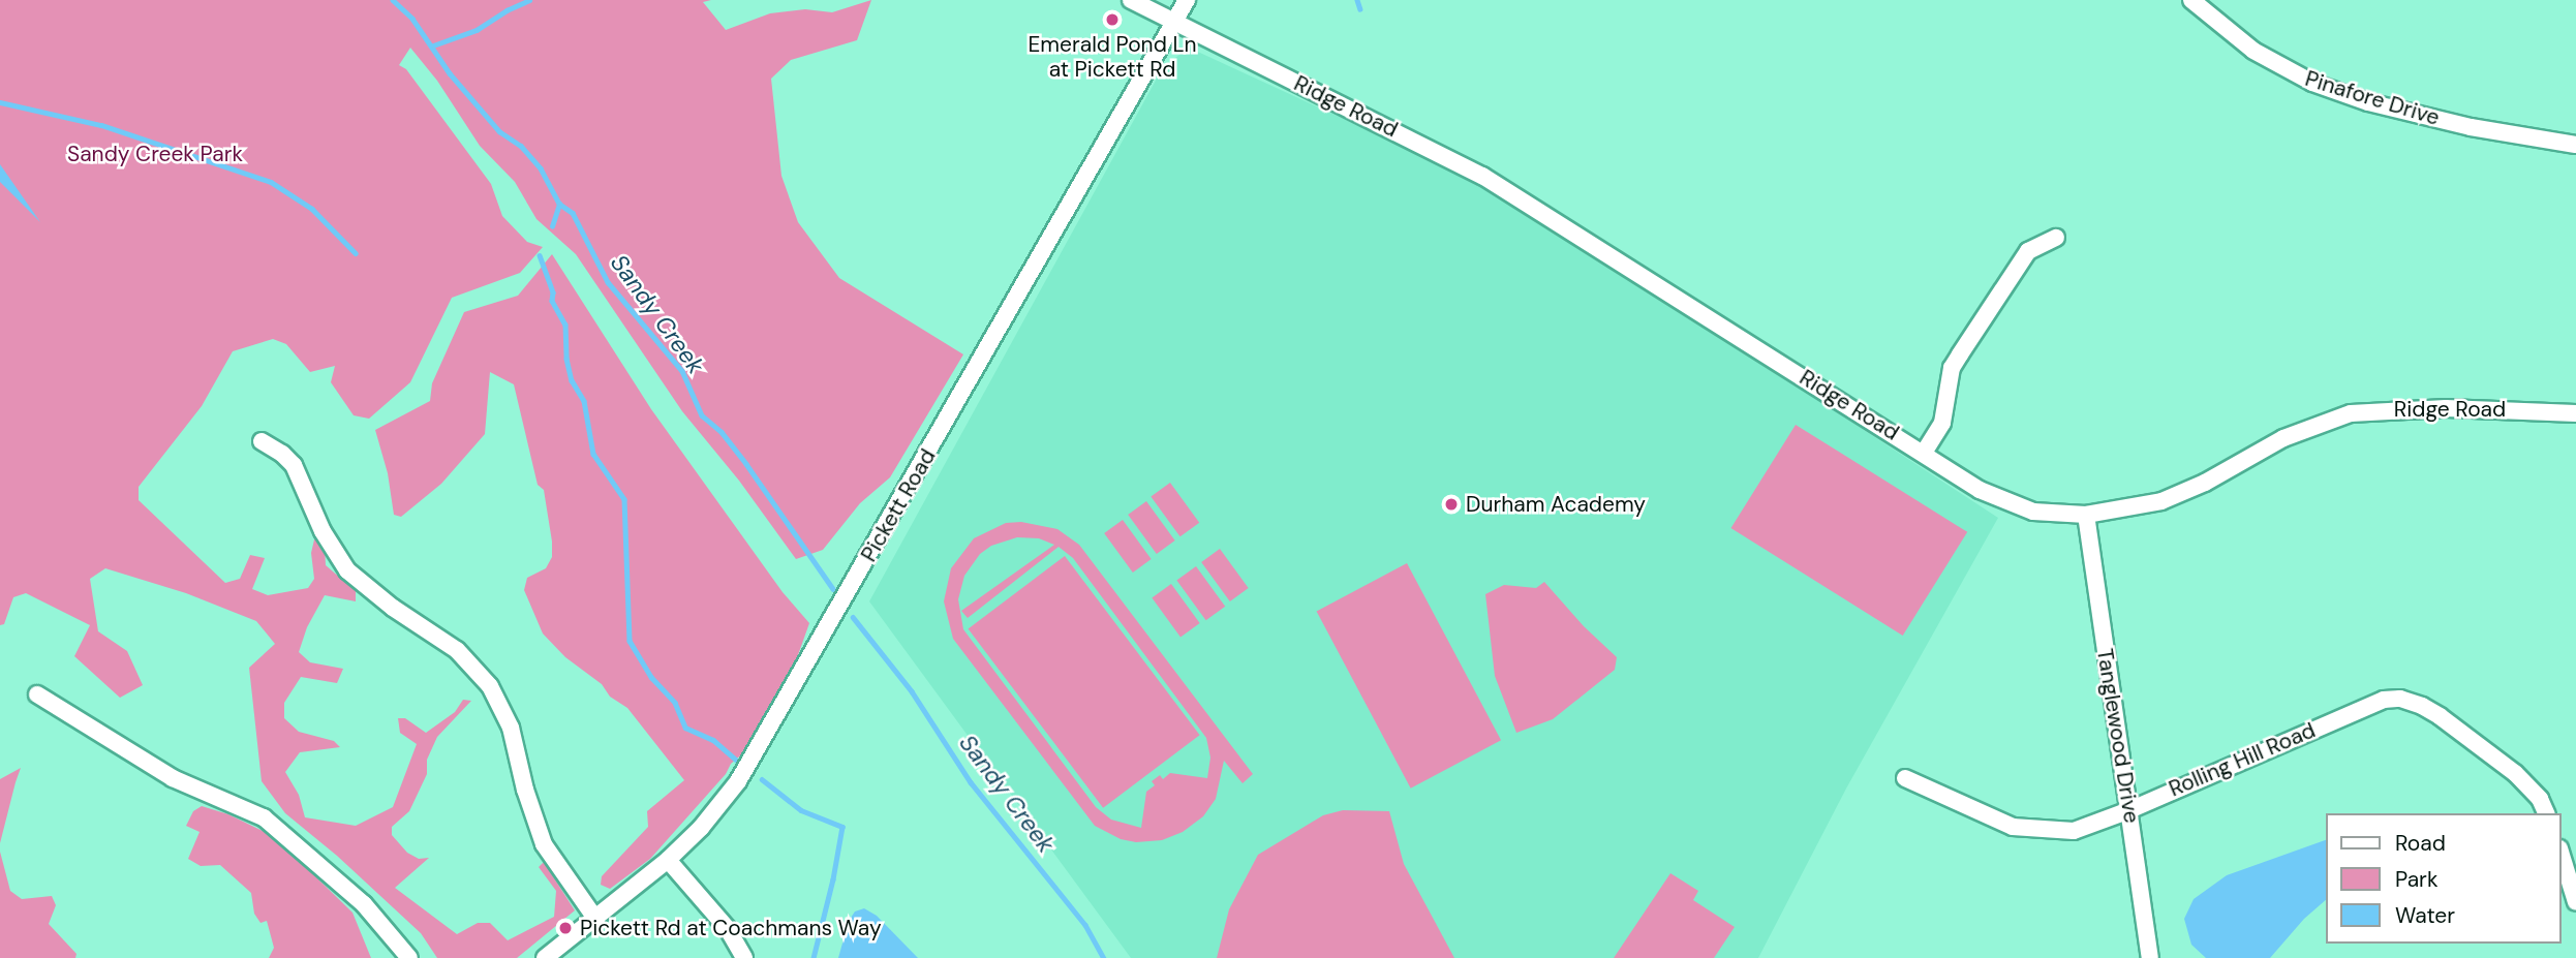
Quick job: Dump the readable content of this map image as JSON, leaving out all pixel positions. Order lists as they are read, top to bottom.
{
  "streets": {
    "street": [
      "Pinafore Drive",
      "Ridge Road",
      "Pickett Road",
      "Tanglewood Drive",
      "Rolling Hill Road"
    ]
  },
  "crossings": [
    ["Ridge Road", "Pickett Road"],
    ["Ridge Road", "Tanglewood Drive"],
    ["Tanglewood Drive", "Rolling Hill Road"]
  ],
  "water": ["Sandy Creek"],
  "parks": ["Sandy Creek Park"],
  "places": ["Emerald Pond Ln at Pickett Rd", "Durham Academy", "Pickett Rd at Coachmans Way"],
  "legend": ["Road", "Park", "Water"]
}
